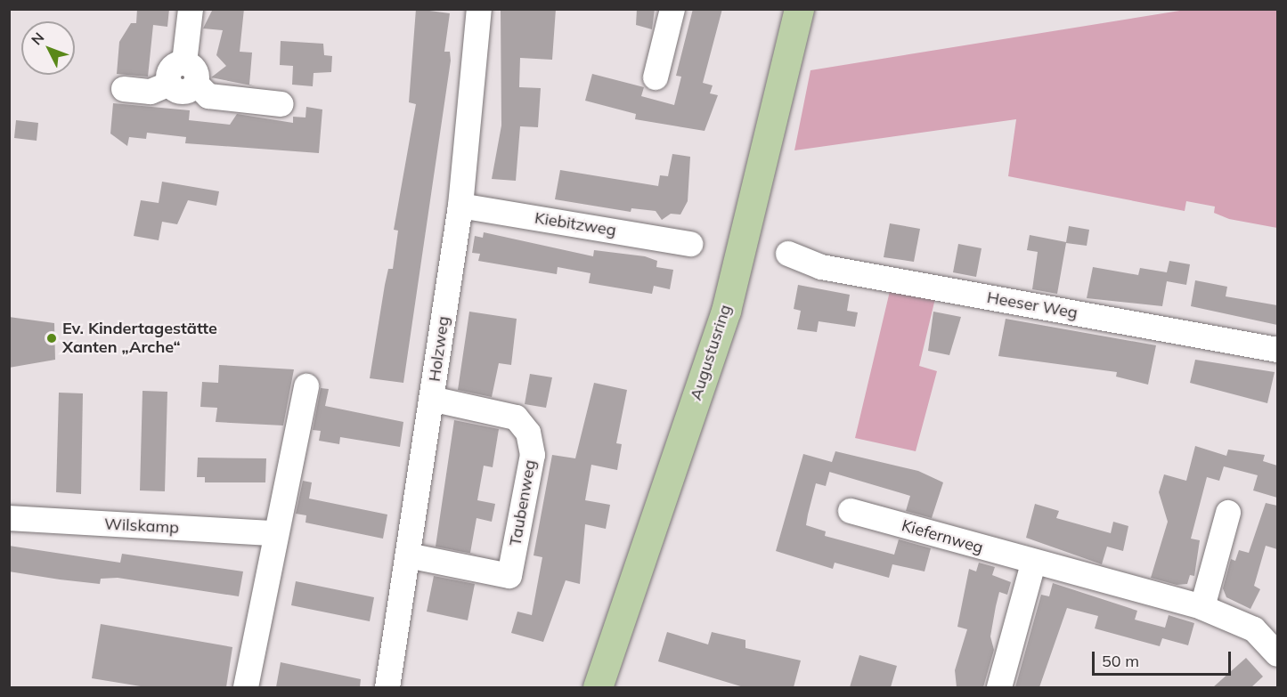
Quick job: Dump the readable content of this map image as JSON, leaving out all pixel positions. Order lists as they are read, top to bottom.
{
  "streets": {
    "main road": ["Augustusring"],
    "street": [
      "Kiebitzweg",
      "Heeser Weg",
      "Holzweg",
      "Taubenweg",
      "Wilskamp",
      "Kiefernweg"
    ]
  },
  "crossings": [
    ["Kiebitzweg", "Holzweg"],
    ["Holzweg", "Taubenweg"]
  ],
  "places": ["Ev. Kindertagestätte Xanten „Arche“"],
  "scale_bar": "50 m",
  "north": "top left"
}
